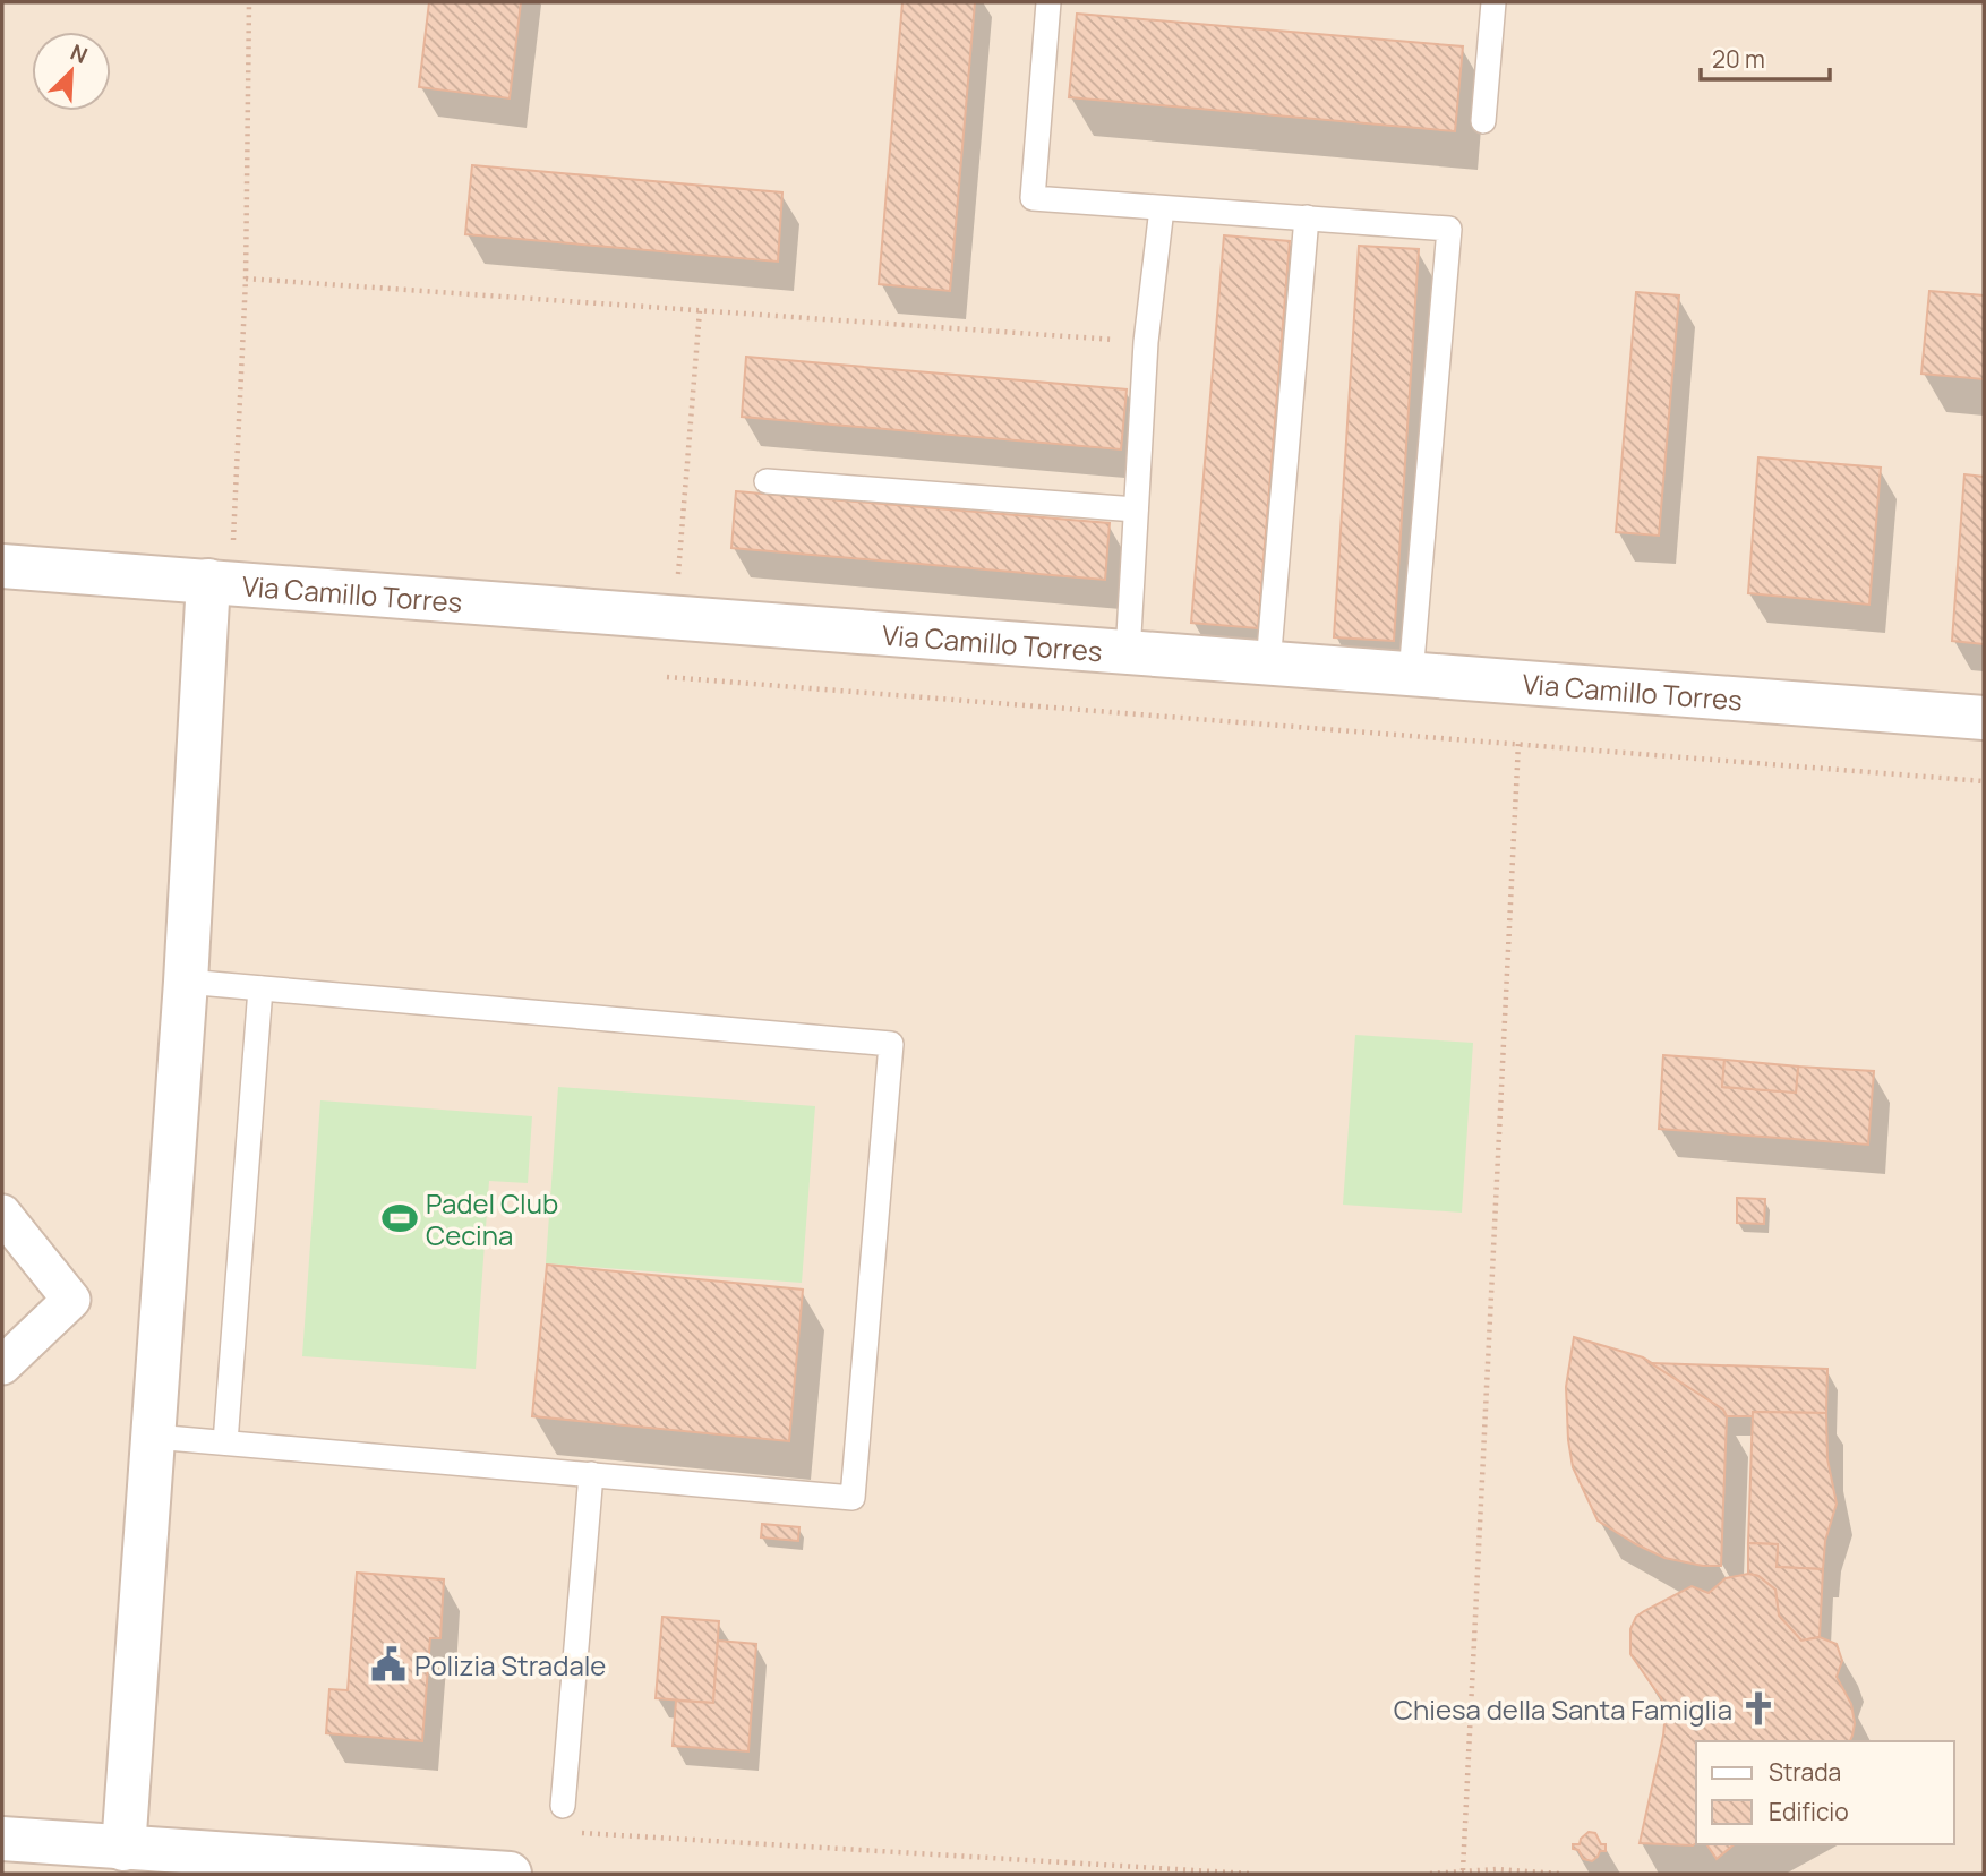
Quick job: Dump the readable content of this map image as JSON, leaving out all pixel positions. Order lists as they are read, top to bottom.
{
  "streets": {
    "street": ["Via Camillo Torres"]
  },
  "places": {
    "sports": ["Padel Club Cecina"],
    "public building": ["Polizia Stradale"],
    "church": ["Chiesa della Santa Famiglia"]
  },
  "legend": ["Strada", "Edificio"],
  "scale_bar": "20 m",
  "north": "top right"
}
